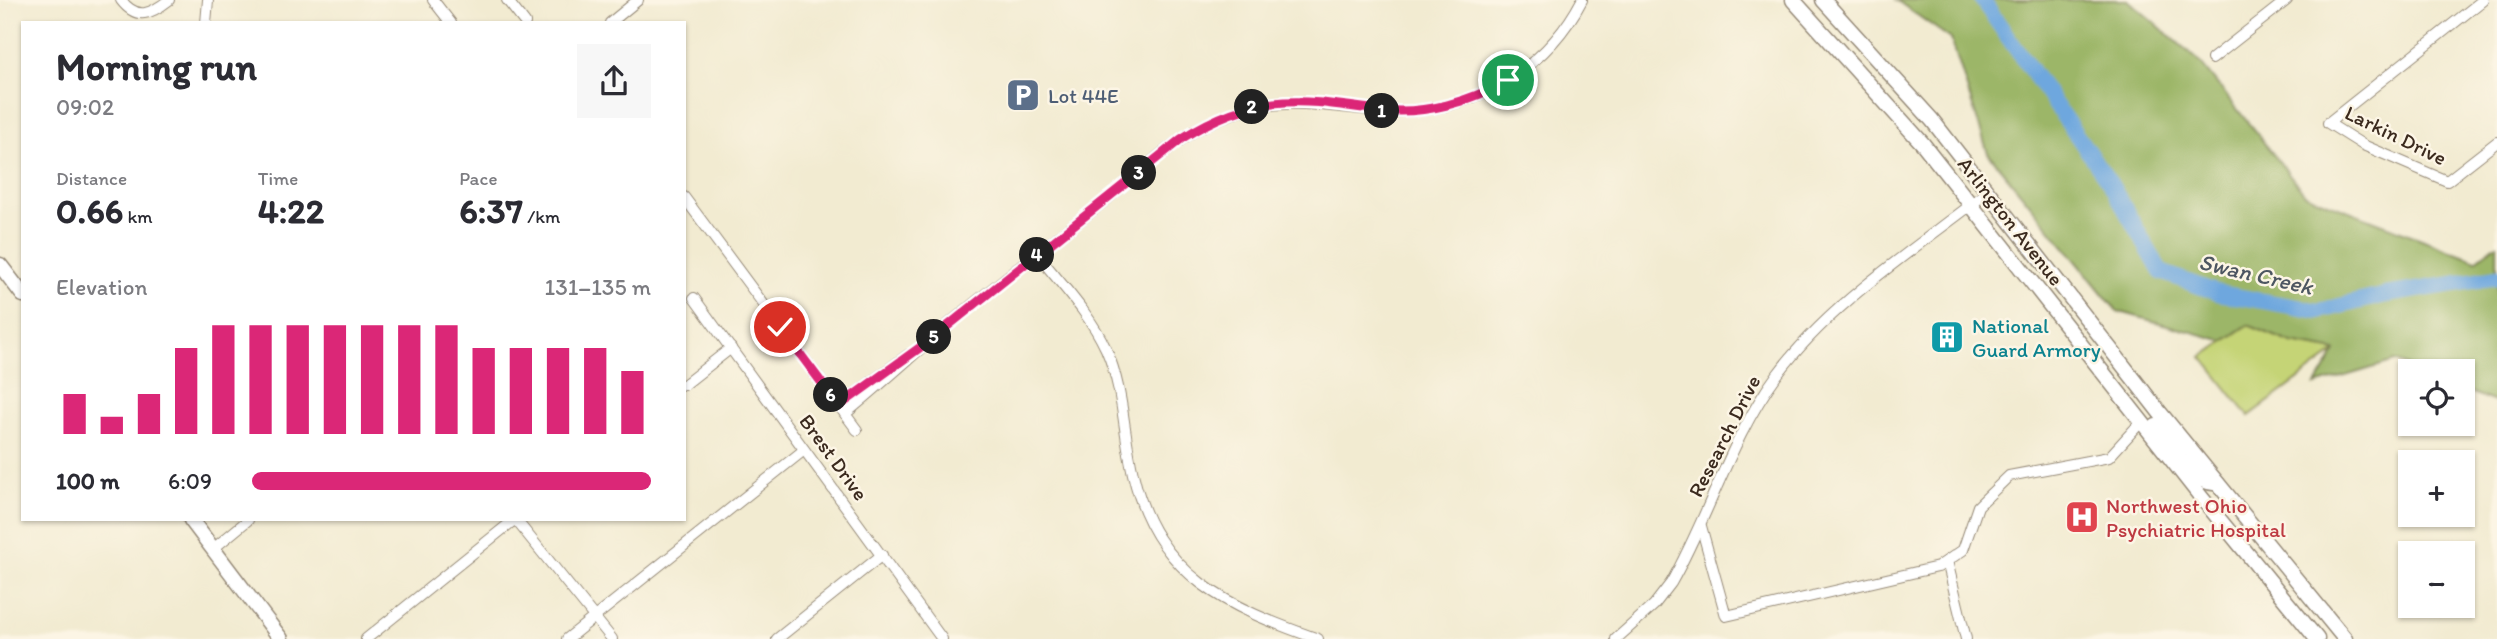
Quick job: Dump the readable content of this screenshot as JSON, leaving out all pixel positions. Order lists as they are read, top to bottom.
{
  "streets": {
    "street": [
      "Larkin Drive",
      "Arlington Avenue",
      "Research Drive",
      "Brest Drive"
    ]
  },
  "crossings": [
    ["Arlington Avenue", "Research Drive"]
  ],
  "water": ["Swan Creek"],
  "places": {
    "parking": ["Lot 44E"],
    "building": ["National Guard Armory"],
    "hospital": ["Northwest Ohio Psychiatric Hospital"]
  },
  "page": {
    "heading": ["Morning run", "09:02"],
    "pins": [
      "2",
      "1",
      "3",
      "4",
      "5",
      "6"
    ],
    "stats": [
      ["Distance", "0.66 km"],
      ["Time", "4:22"],
      ["Pace", "6:37 /km"]
    ],
    "chart": ["Elevation", "131–135 m"],
    "map_buttons": ["+", "−"],
    "list": [
      {
        "name": "100 m",
        "note": "6:09"
      }
    ]
  }
}
